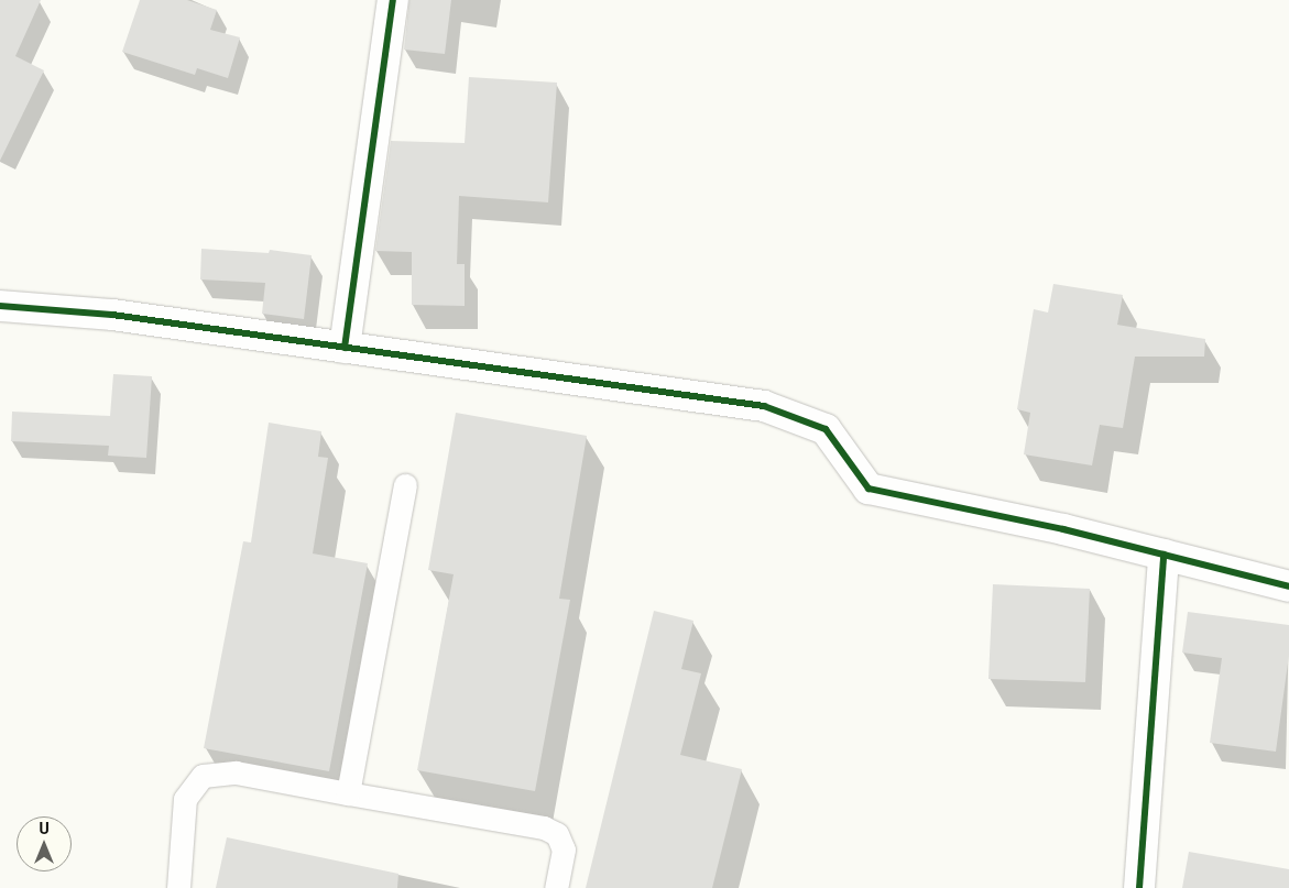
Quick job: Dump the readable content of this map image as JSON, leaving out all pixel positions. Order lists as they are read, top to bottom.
{
  "north": "top"
}
